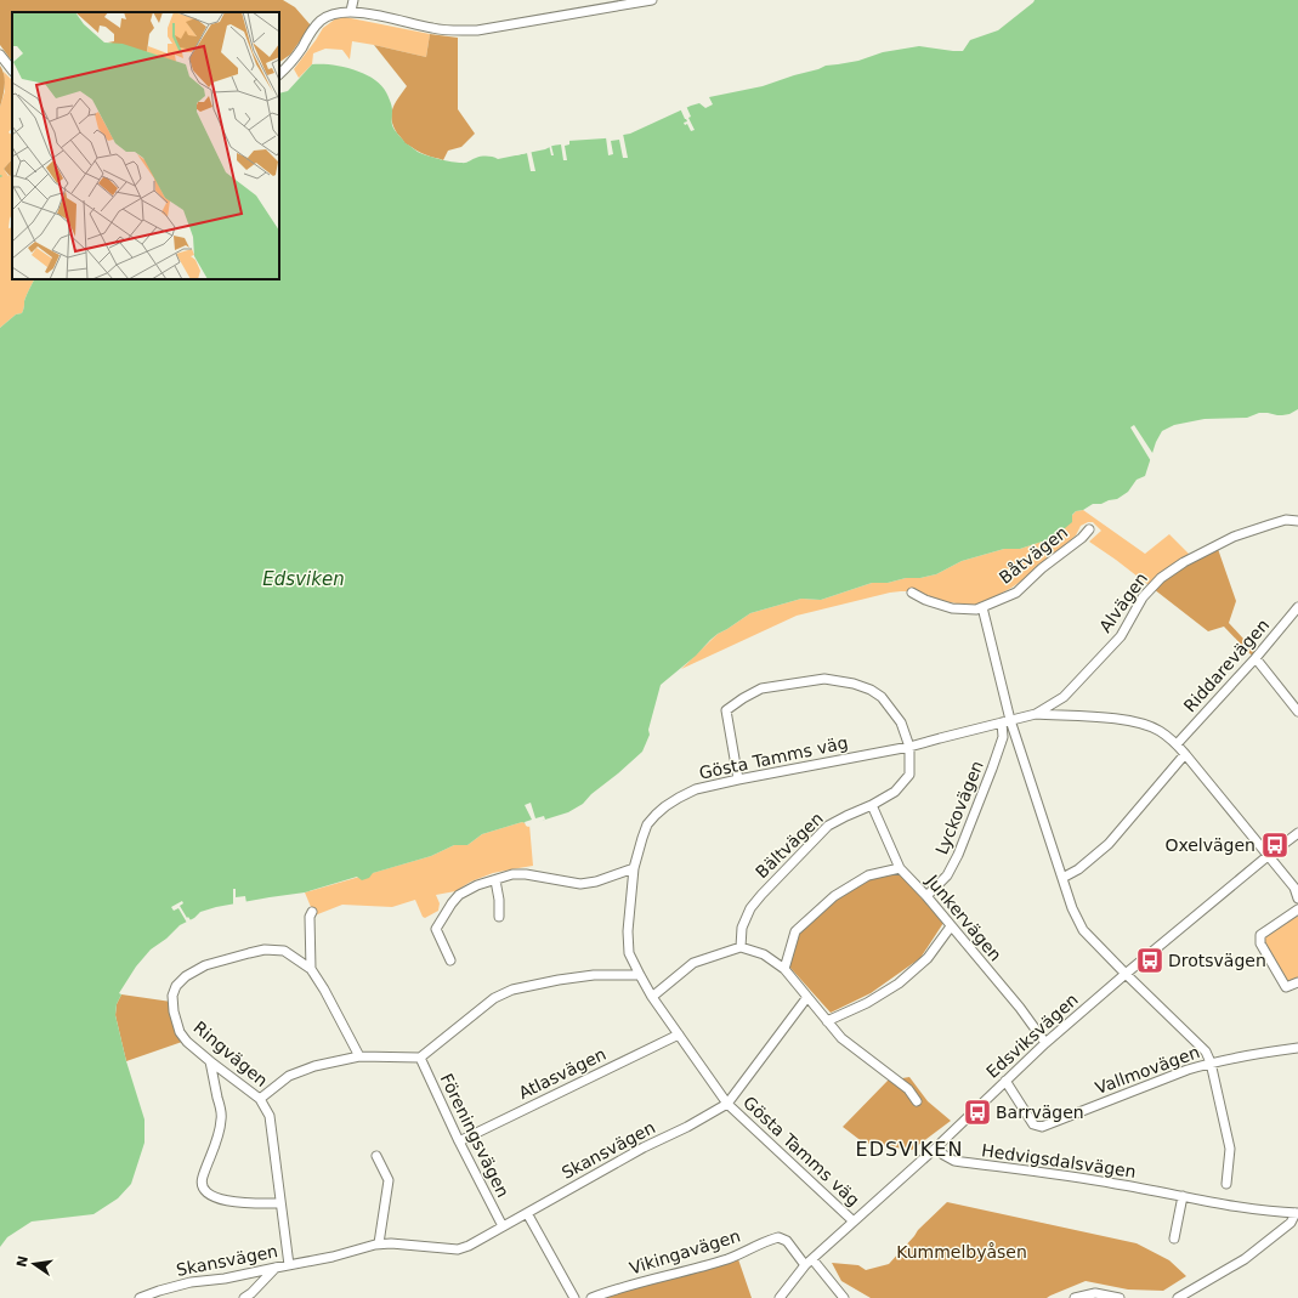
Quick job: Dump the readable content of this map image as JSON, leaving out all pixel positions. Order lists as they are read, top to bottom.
{
  "streets": {
    "street": [
      "Båtvägen",
      "Alvägen",
      "Riddarevägen",
      "Gösta Tamms väg",
      "Lyckovägen",
      "Bältvägen",
      "Junkervägen",
      "Edsviksvägen",
      "Ringvägen",
      "Vallmovägen",
      "Atlasvägen",
      "Föreningsvägen",
      "Skansvägen",
      "Hedvigsdalsvägen",
      "Vikingavägen"
    ]
  },
  "crossings": [
    ["Alvägen", "Gösta Tamms väg"],
    ["Alvägen", "Lyckovägen"],
    ["Gösta Tamms väg", "Lyckovägen"],
    ["Gösta Tamms väg", "Bältvägen"],
    ["Gösta Tamms väg", "Edsviksvägen"],
    ["Gösta Tamms väg", "Atlasvägen"],
    ["Gösta Tamms väg", "Skansvägen"],
    ["Lyckovägen", "Junkervägen"],
    ["Lyckovägen", "Skansvägen"],
    ["Bältvägen", "Junkervägen"],
    ["Junkervägen", "Edsviksvägen"],
    ["Junkervägen", "Skansvägen"],
    ["Edsviksvägen", "Vallmovägen"],
    ["Edsviksvägen", "Hedvigsdalsvägen"],
    ["Edsviksvägen", "Vikingavägen"],
    ["Ringvägen", "Skansvägen"],
    ["Atlasvägen", "Föreningsvägen"],
    ["Föreningsvägen", "Skansvägen"]
  ],
  "districts": ["EDSVIKEN"],
  "water": ["Edsviken"],
  "parks": ["Kummelbyåsen"],
  "places": {
    "bus stop": ["Oxelvägen", "Drotsvägen", "Barrvägen"]
  },
  "north": "left"
}
